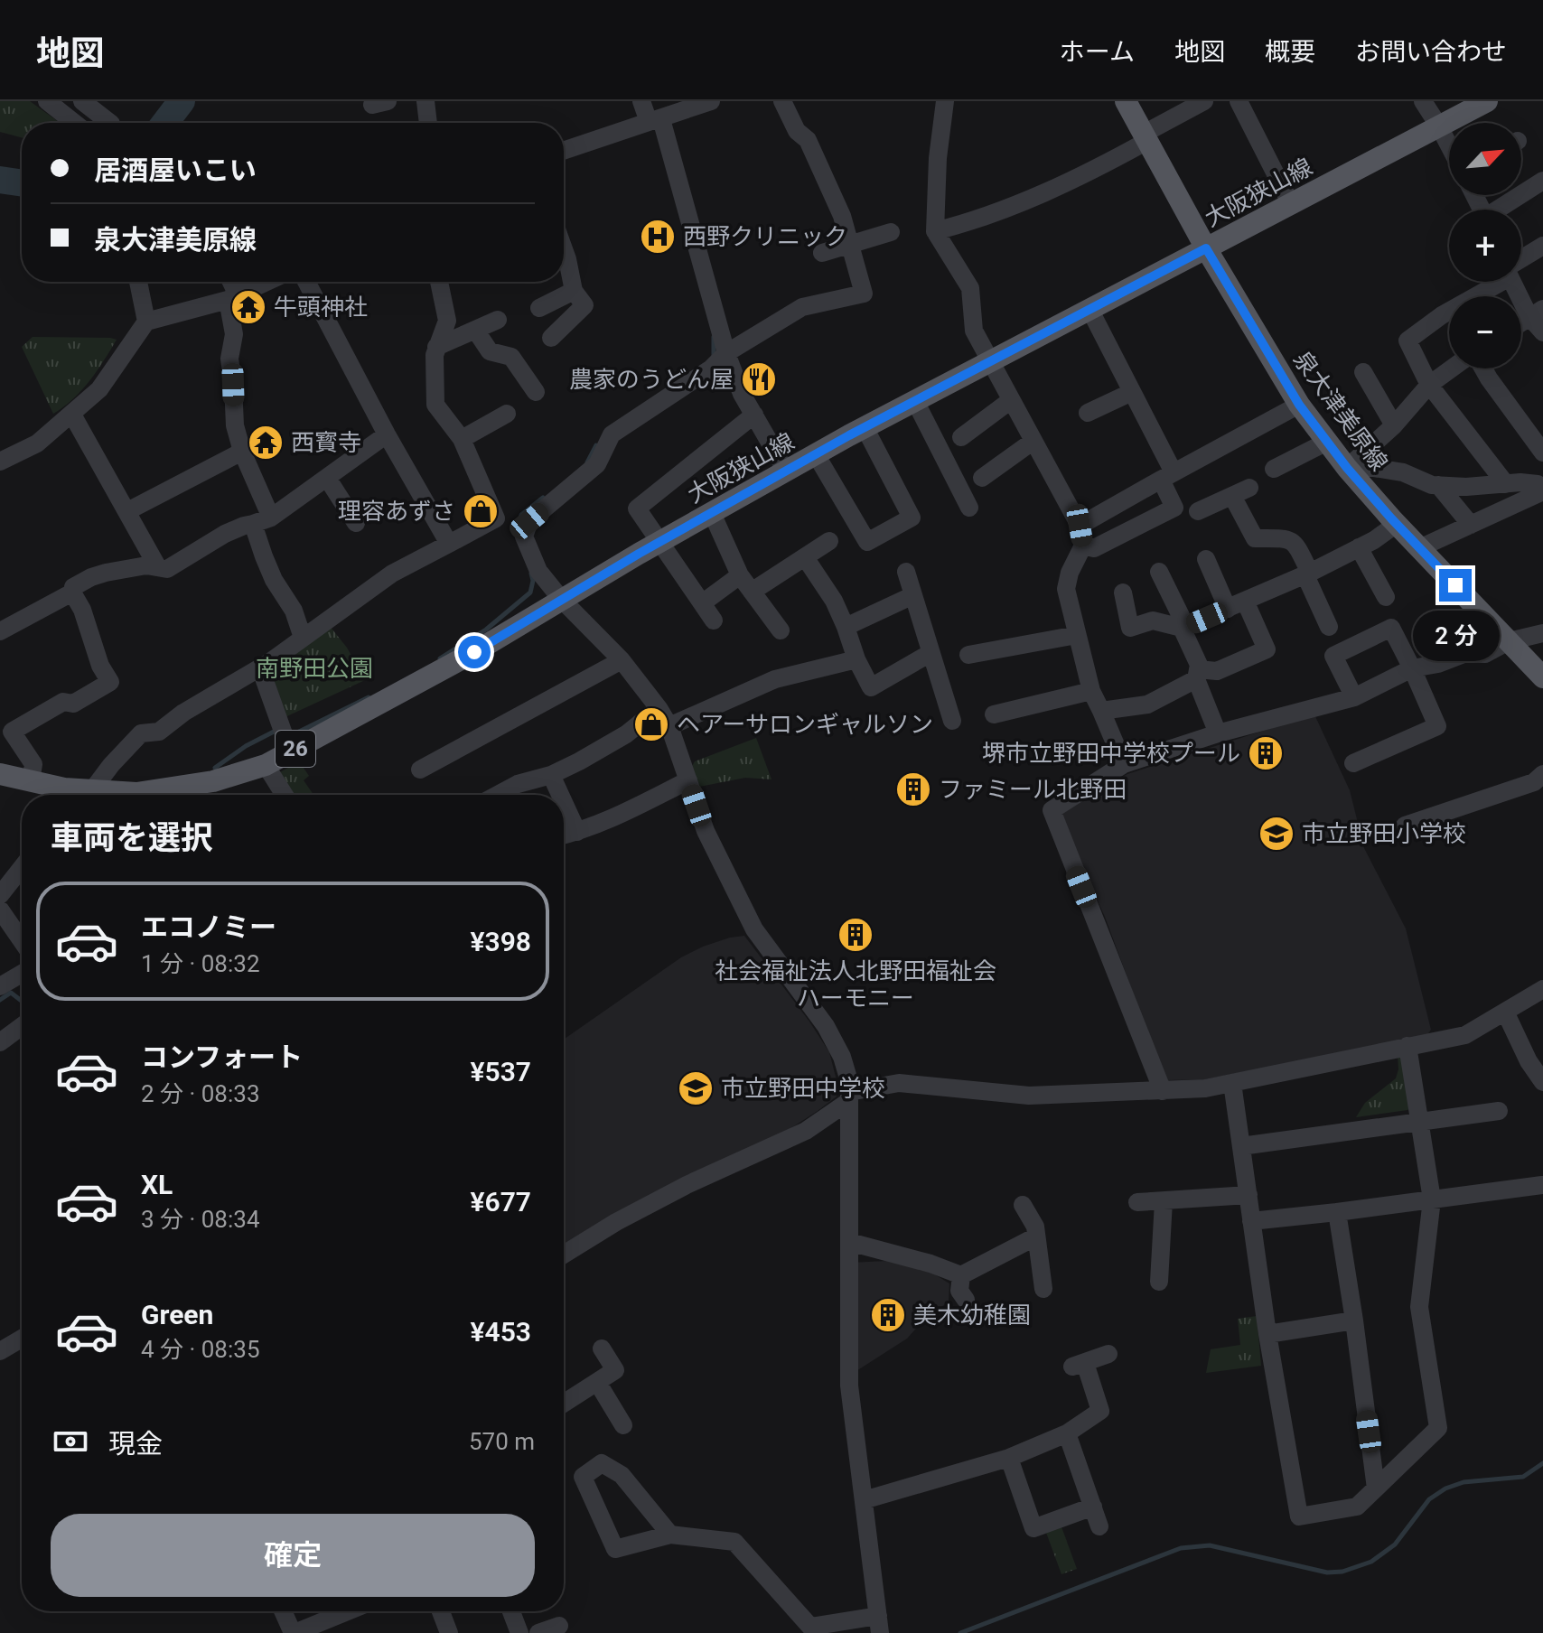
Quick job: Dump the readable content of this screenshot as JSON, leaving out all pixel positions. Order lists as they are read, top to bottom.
{
  "streets": {
    "main road": ["大阪狭山線", "泉大津美原線", "26"]
  },
  "crossings": [
    ["大阪狭山線", "泉大津美原線"]
  ],
  "parks": ["南野田公園"],
  "places": {
    "hospital": ["西野クリニック"],
    "temple": ["牛頭神社", "西寳寺"],
    "restaurant": ["農家のうどん屋"],
    "shop": ["理容あずさ", "ヘアーサロンギャルソン"],
    "building": [
      "堺市立野田中学校プール",
      "ファミール北野田",
      "社会福祉法人北野田福祉会 ハーモニー",
      "美木幼稚園"
    ],
    "school or university": ["市立野田小学校", "市立野田中学校"]
  },
  "north": "top right",
  "page": {
    "header": "地図",
    "nav": [
      "ホーム",
      "地図",
      "概要",
      "お問い合わせ"
    ],
    "map_buttons": ["+", "−"],
    "banner": ["居酒屋いこい", "泉大津美原線"],
    "bubble": "2 分",
    "heading": "車両を選択",
    "list": [
      {
        "name": "エコノミー",
        "note": "1 分 · 08:32",
        "value": "¥398"
      },
      {
        "name": "コンフォート",
        "note": "2 分 · 08:33",
        "value": "¥537"
      },
      {
        "name": "XL",
        "note": "3 分 · 08:34",
        "value": "¥677"
      },
      {
        "name": "Green",
        "note": "4 分 · 08:35",
        "value": "¥453"
      }
    ],
    "pay": ["現金", "570 m"],
    "buttons": "確定"
  }
}
